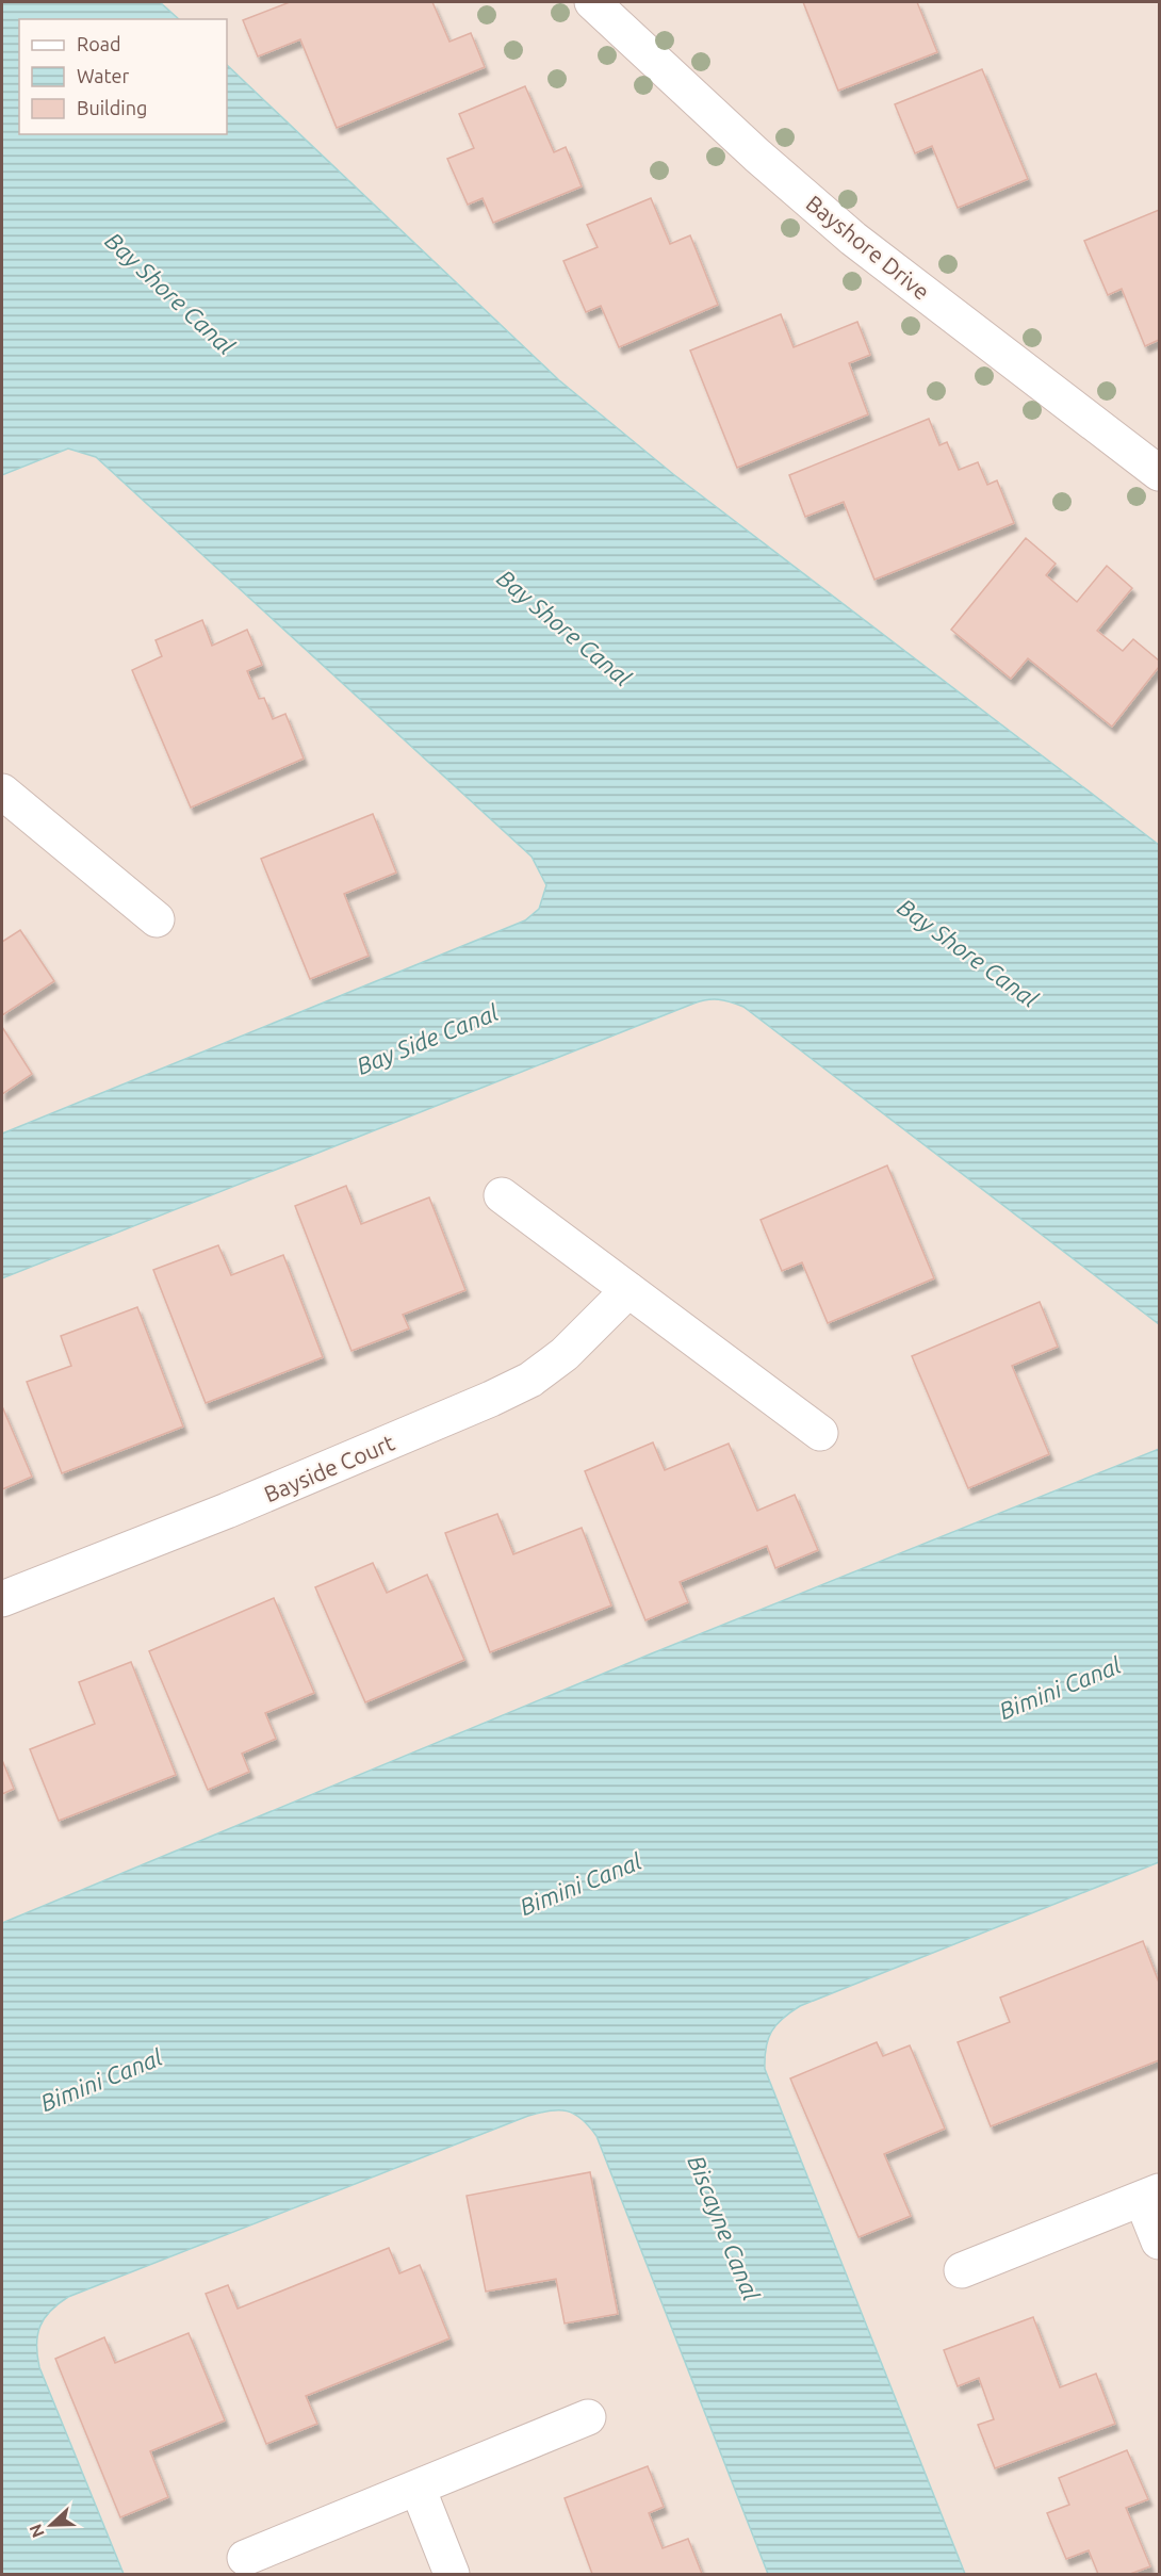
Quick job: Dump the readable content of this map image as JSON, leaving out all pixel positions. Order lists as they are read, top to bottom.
{
  "streets": {
    "street": ["Bayshore Drive", "Bayside Court"]
  },
  "water": [
    "Bay Shore Canal",
    "Bay Side Canal",
    "Bimini Canal",
    "Biscayne Canal"
  ],
  "legend": ["Road", "Water", "Building"],
  "north": "left"
}
